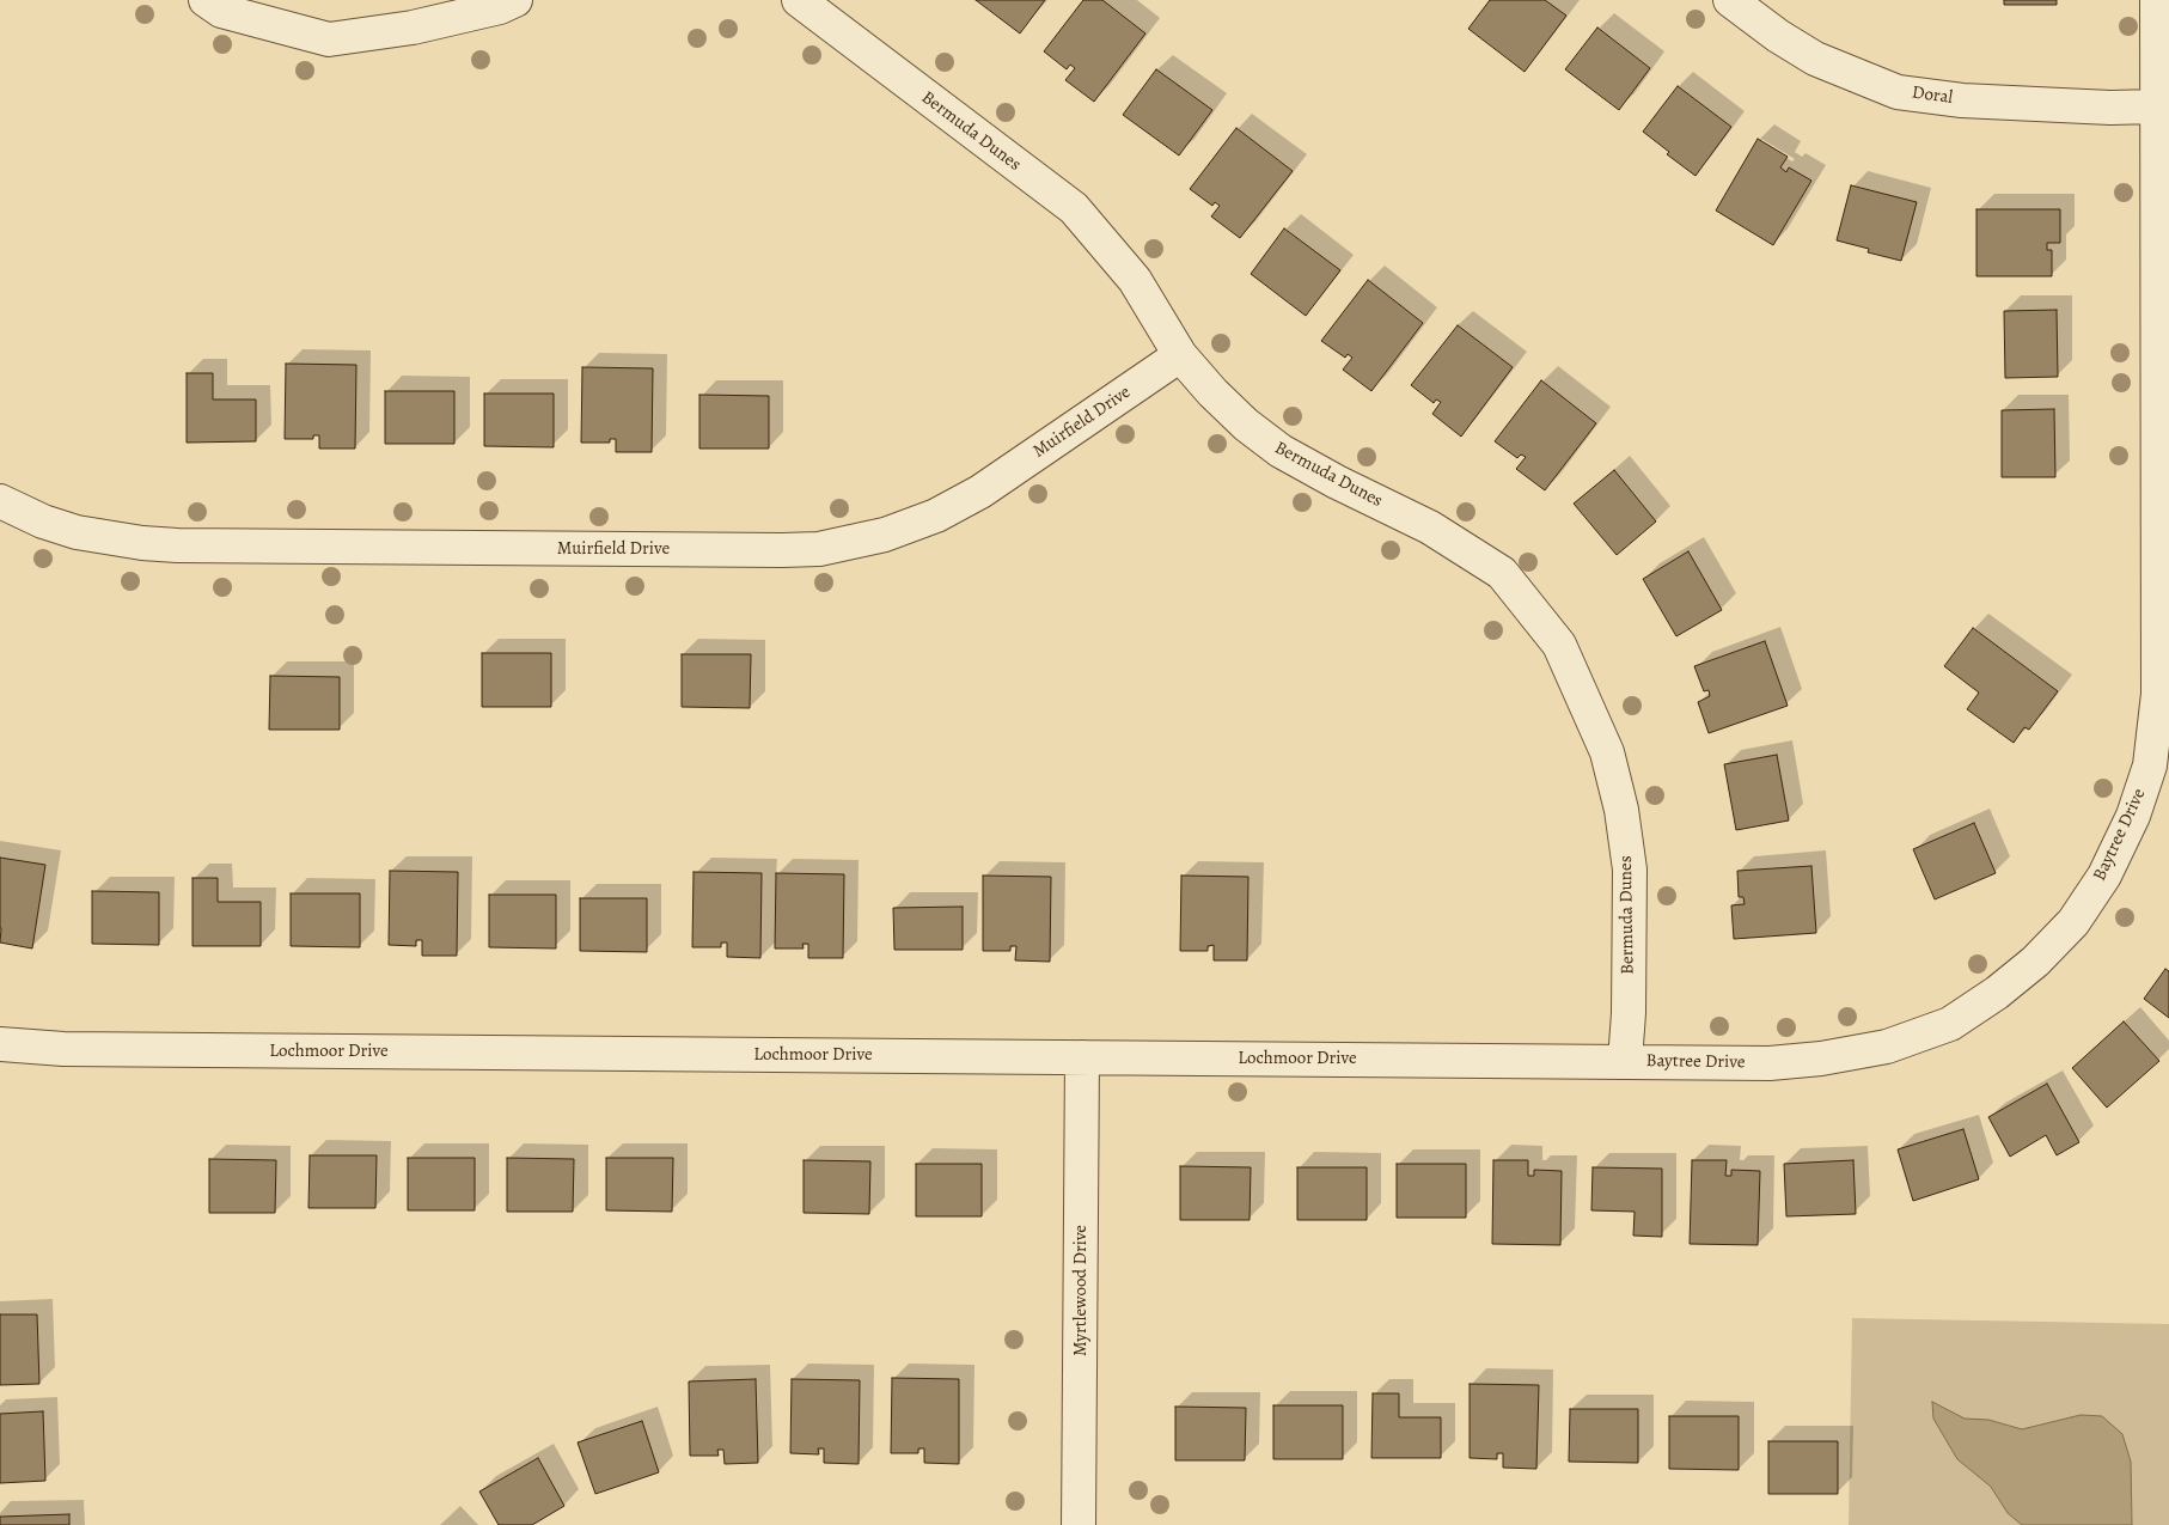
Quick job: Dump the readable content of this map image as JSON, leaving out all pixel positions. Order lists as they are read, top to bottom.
{
  "streets": {
    "street": [
      "Doral",
      "Bermuda Dunes",
      "Muirfield Drive",
      "Baytree Drive",
      "Lochmoor Drive",
      "Myrtlewood Drive"
    ]
  },
  "crossings": [
    ["Doral", "Baytree Drive"],
    ["Bermuda Dunes", "Muirfield Drive"],
    ["Bermuda Dunes", "Baytree Drive"],
    ["Bermuda Dunes", "Lochmoor Drive"],
    ["Baytree Drive", "Lochmoor Drive"],
    ["Lochmoor Drive", "Myrtlewood Drive"]
  ]
}
